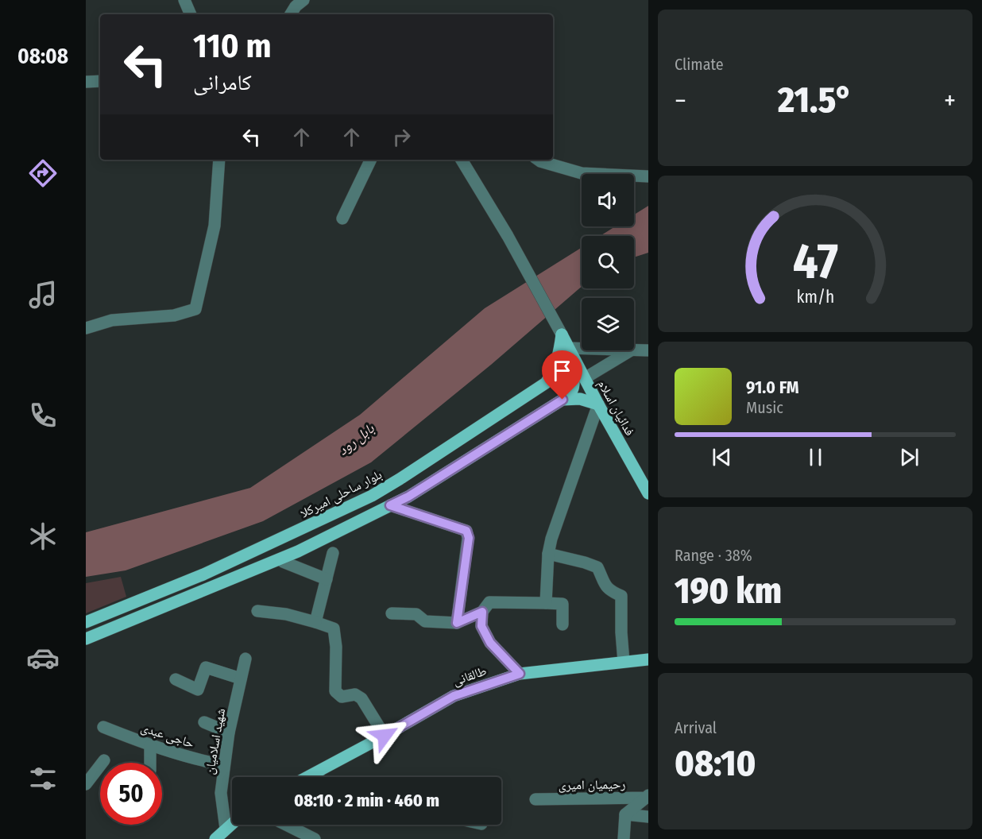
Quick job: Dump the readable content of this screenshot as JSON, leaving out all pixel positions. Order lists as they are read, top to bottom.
{
  "streets": {
    "main road": ["فدائیان اسلام", "بلوار ساحلی امیرکلا", "طالقانی"],
    "street": ["حاجی عبدی", "شهید اسلامیان", "رحیمیان امیری"]
  },
  "crossings": [
    ["حاجی عبدی", "شهید اسلامیان"]
  ],
  "water": ["بابل رود"],
  "page": {
    "tabs": "08:08",
    "tile": [
      "Climate",
      ["Range · 38%", "190 km"],
      ["Arrival", "08:10"]
    ],
    "turn": ["110 m", "کامرانی"],
    "heat": ["−", "21.5°", "+"],
    "song": ["91.0 FM", "Music"],
    "limit": "50",
    "trip": "08:10 · 2 min · 460 m",
    "gauge": ["47", "km/h"]
  }
}
